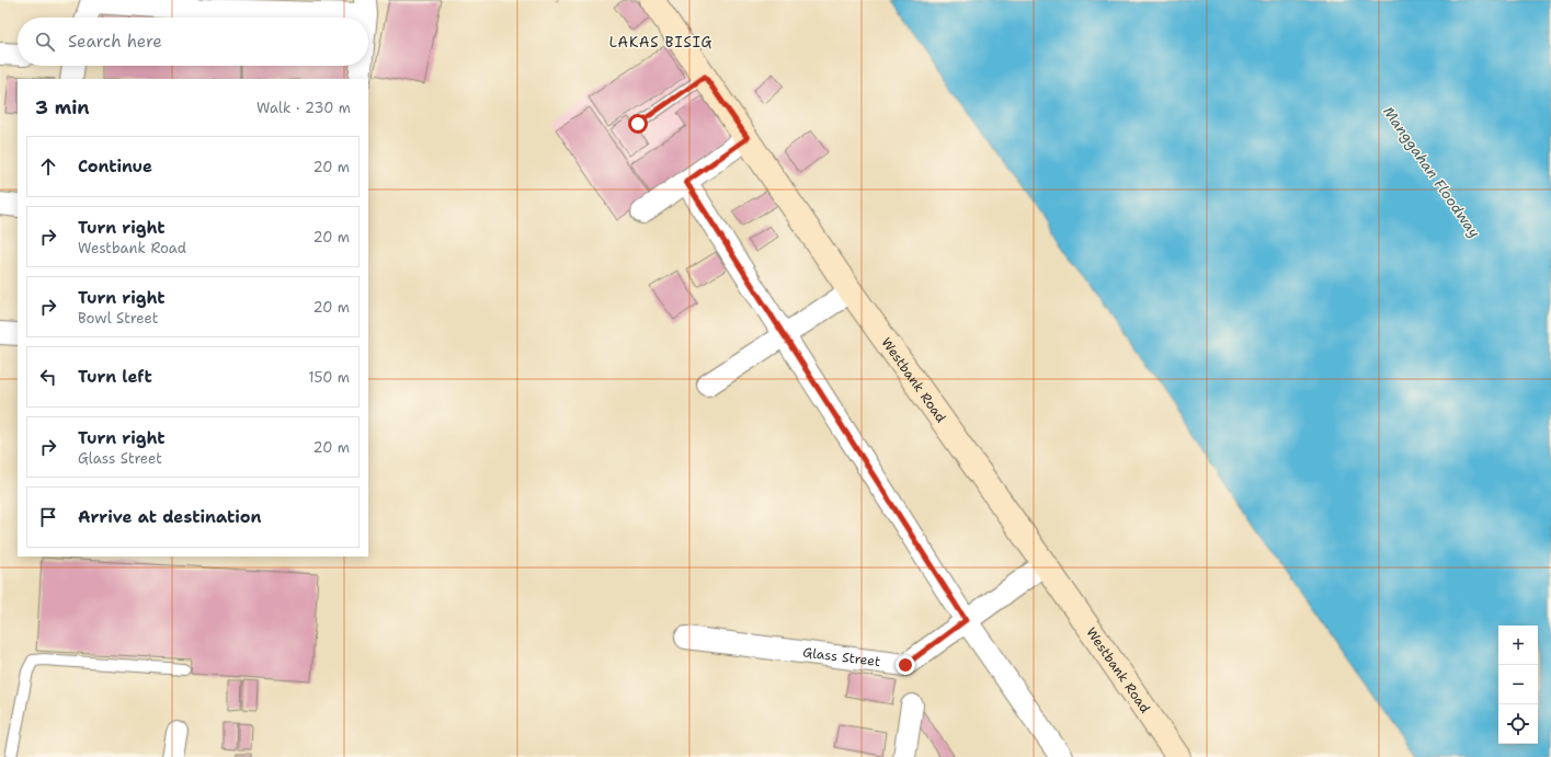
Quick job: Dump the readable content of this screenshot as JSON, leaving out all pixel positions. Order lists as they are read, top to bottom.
{
  "streets": {
    "street": ["Westbank Road", "Glass Street"]
  },
  "crossings": [
    ["Westbank Road", "Glass Street"]
  ],
  "districts": ["LAKAS BISIG"],
  "water": ["Manggahan Floodway"],
  "page": {
    "search": "Search here",
    "heading": ["3 min", "Walk · 230 m"],
    "list": [
      ["Continue", "20 m"],
      ["Turn right", "Westbank Road", "20 m"],
      ["Turn right", "Bowl Street", "20 m"],
      ["Turn left", "150 m"],
      ["Turn right", "Glass Street", "20 m"],
      "Arrive at destination"
    ],
    "map_buttons": ["+", "−"]
  }
}
